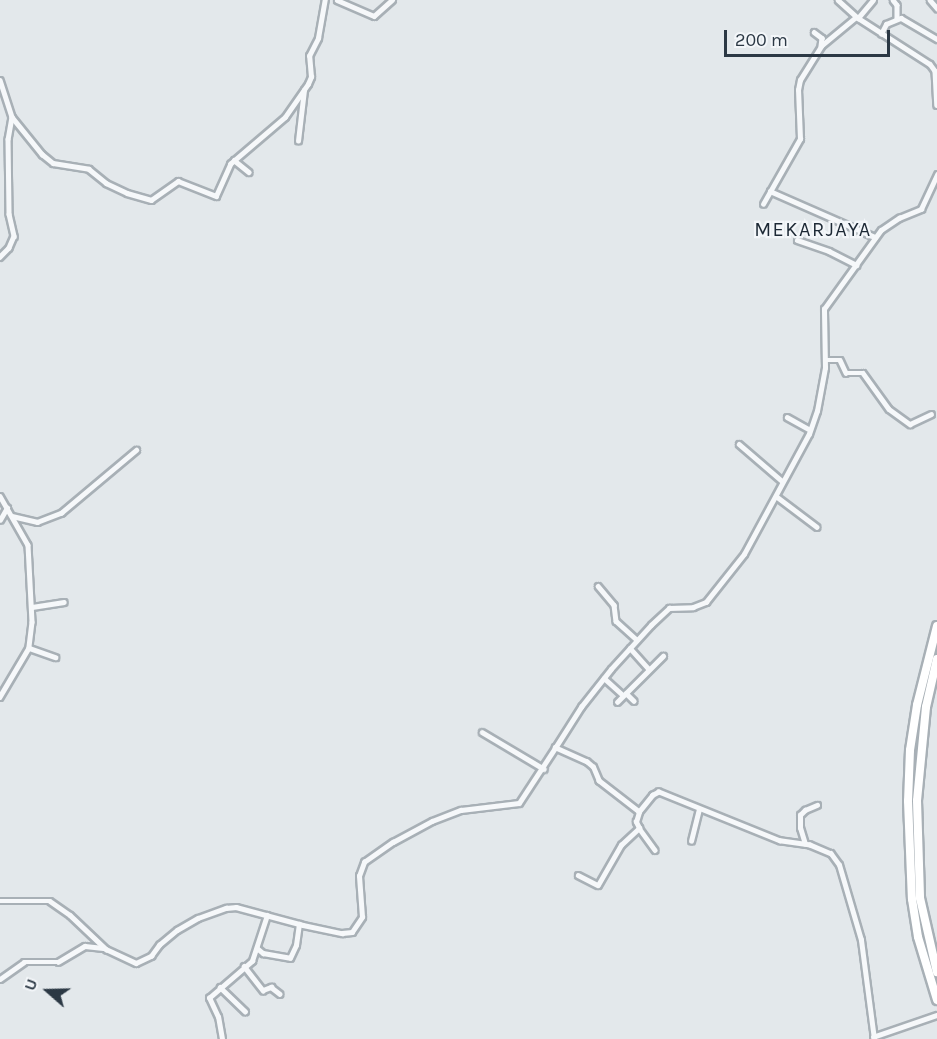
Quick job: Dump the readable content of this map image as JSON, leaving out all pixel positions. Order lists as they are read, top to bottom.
{
  "districts": ["MEKARJAYA"],
  "scale_bar": "200 m",
  "north": "left"
}
